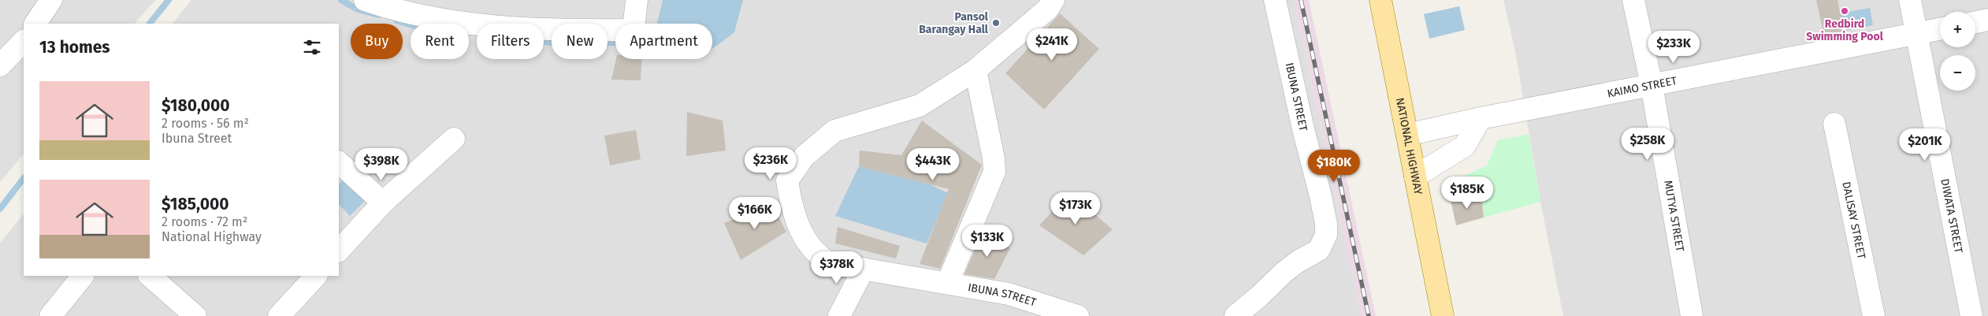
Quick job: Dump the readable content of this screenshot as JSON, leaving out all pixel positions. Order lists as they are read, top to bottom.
{
  "streets": {
    "main road": ["NATIONAL HIGHWAY"],
    "street": [
      "KAIMO STREET",
      "IBUNA STREET",
      "MUTYA STREET",
      "DIWATA STREET",
      "DALISAY STREET"
    ]
  },
  "crossings": [
    ["KAIMO STREET", "NATIONAL HIGHWAY"],
    ["KAIMO STREET", "MUTYA STREET"],
    ["KAIMO STREET", "DIWATA STREET"]
  ],
  "places": ["Redbird Swimming Pool", "Pansol Barangay Hall"],
  "page": {
    "map_buttons": ["+", "−"],
    "chip": [
      "Buy",
      "Rent",
      "Filters",
      "New",
      "Apartment"
    ],
    "heading": "13 homes",
    "price": [
      "$241K",
      "$233K",
      "$258K",
      "$201K",
      "$236K",
      "$398K",
      "$443K",
      "$180K",
      "$185K",
      "$173K",
      "$166K",
      "$133K",
      "$378K"
    ],
    "list": [
      {
        "name": "$180,000",
        "note": "2 rooms · 56 m² · Ibuna Street"
      },
      {
        "name": "$185,000",
        "note": "2 rooms · 72 m² · National Highway"
      }
    ]
  }
}
